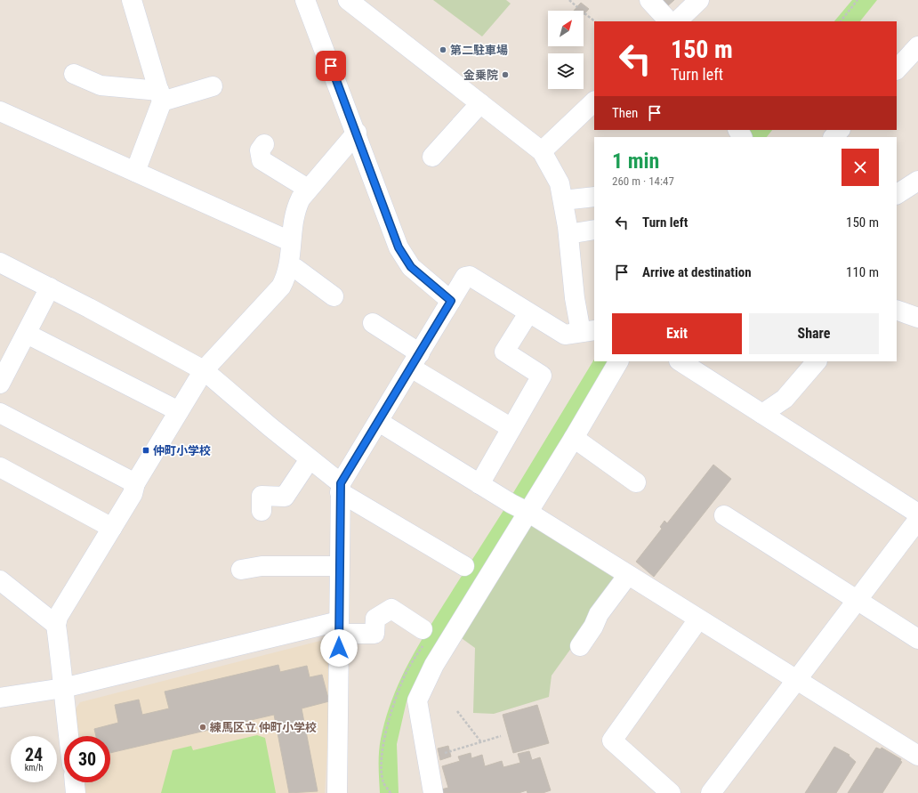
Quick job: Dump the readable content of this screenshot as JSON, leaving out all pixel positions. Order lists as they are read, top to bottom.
{
  "places": {
    "other": ["第二駐車場", "金乗院", "練馬区立 仲町小学校"],
    "transit": ["仲町小学校"]
  },
  "north": "top right",
  "page": {
    "turn": ["150 m", "Turn left"],
    "then": "Then",
    "heading": ["1 min", "260 m · 14:47"],
    "list": [
      {
        "name": "Turn left",
        "value": "150 m"
      },
      {
        "name": "Arrive at destination",
        "value": "110 m"
      }
    ],
    "buttons": ["Exit", "Share"],
    "speed": "24 km/h",
    "limit": "30"
  }
}
